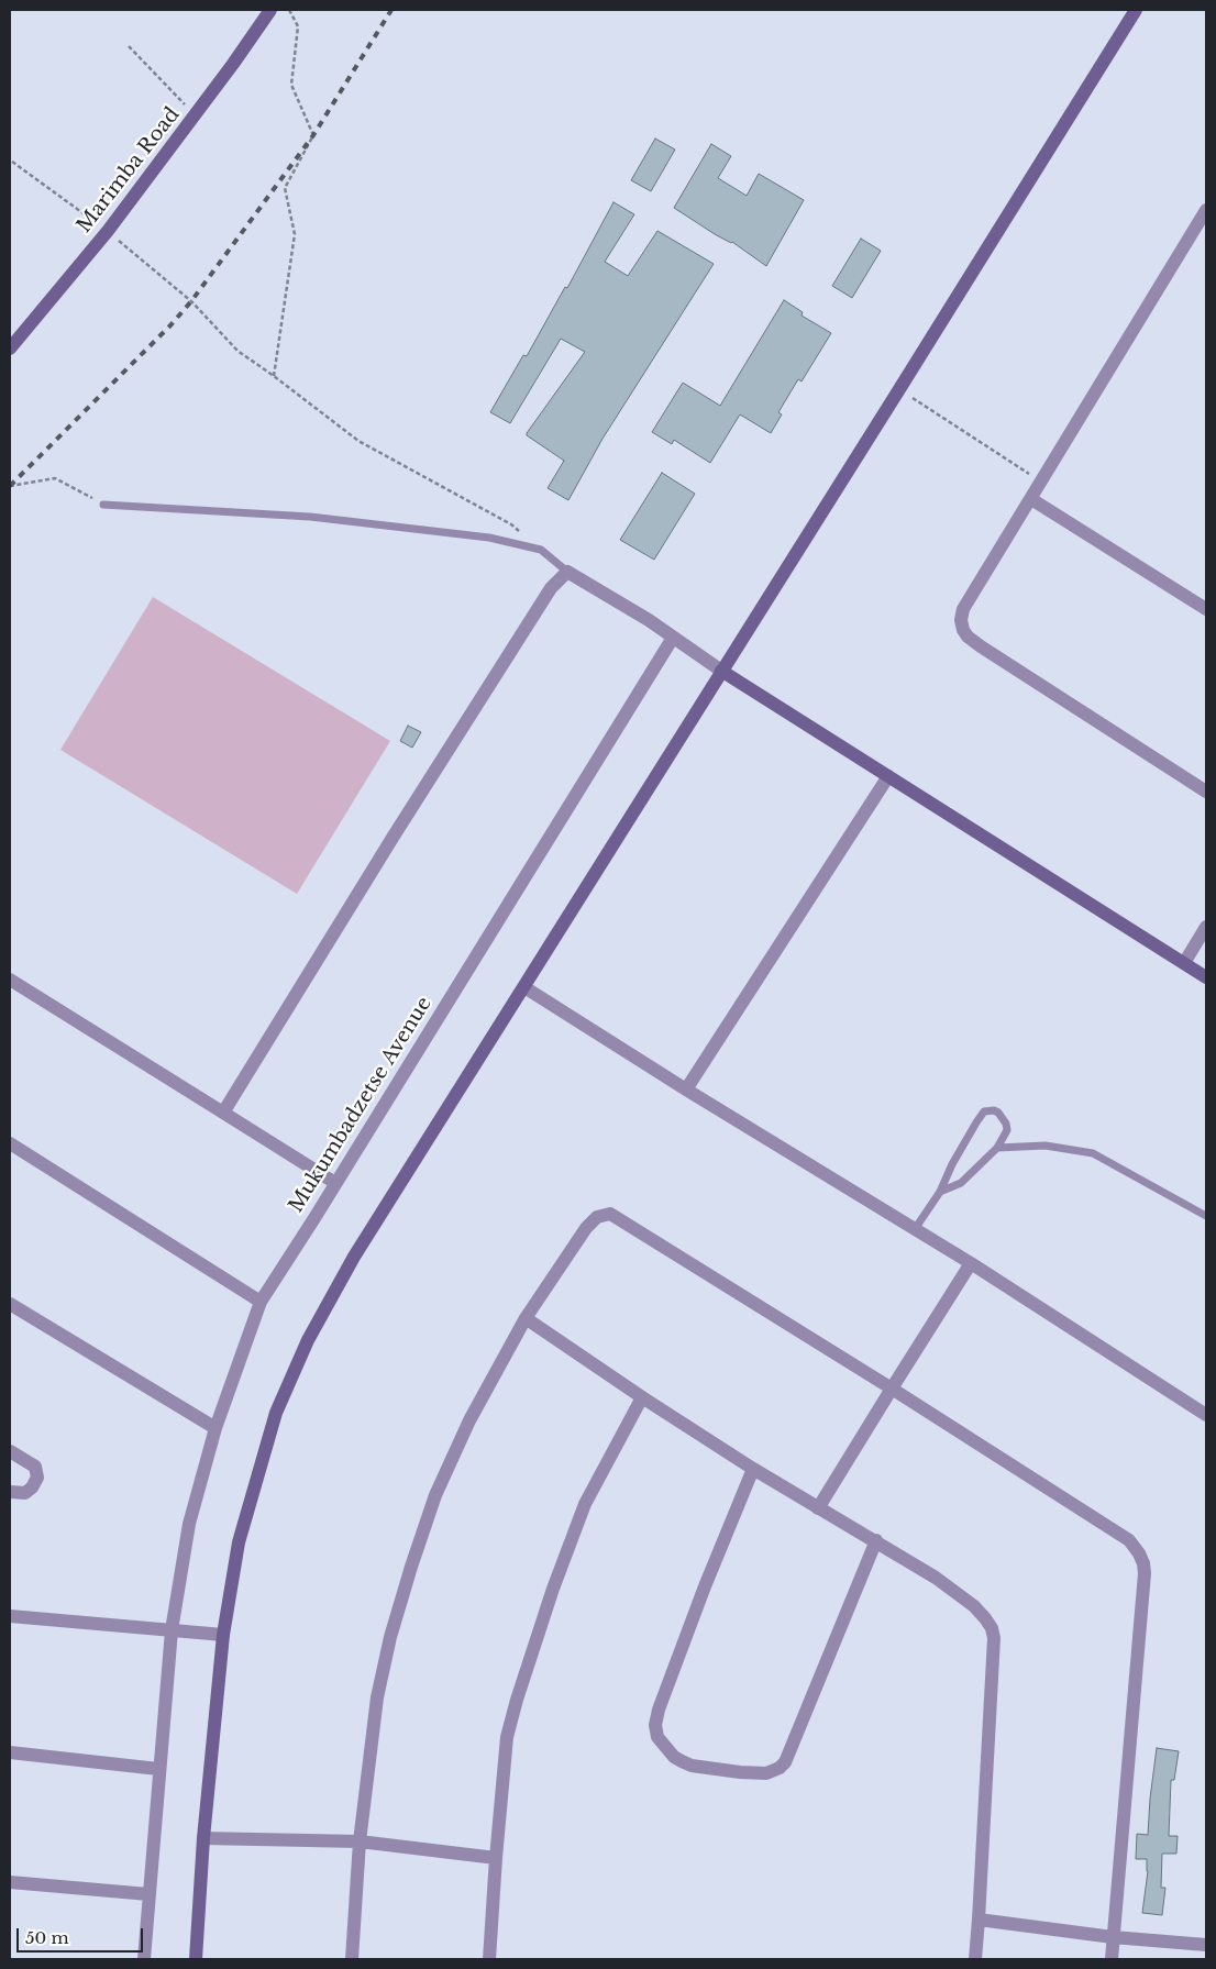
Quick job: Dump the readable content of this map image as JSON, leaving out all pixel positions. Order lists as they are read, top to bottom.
{
  "streets": {
    "street": ["Marimba Road", "Mukumbadzetse Avenue"]
  },
  "scale_bar": "50 m"
}
